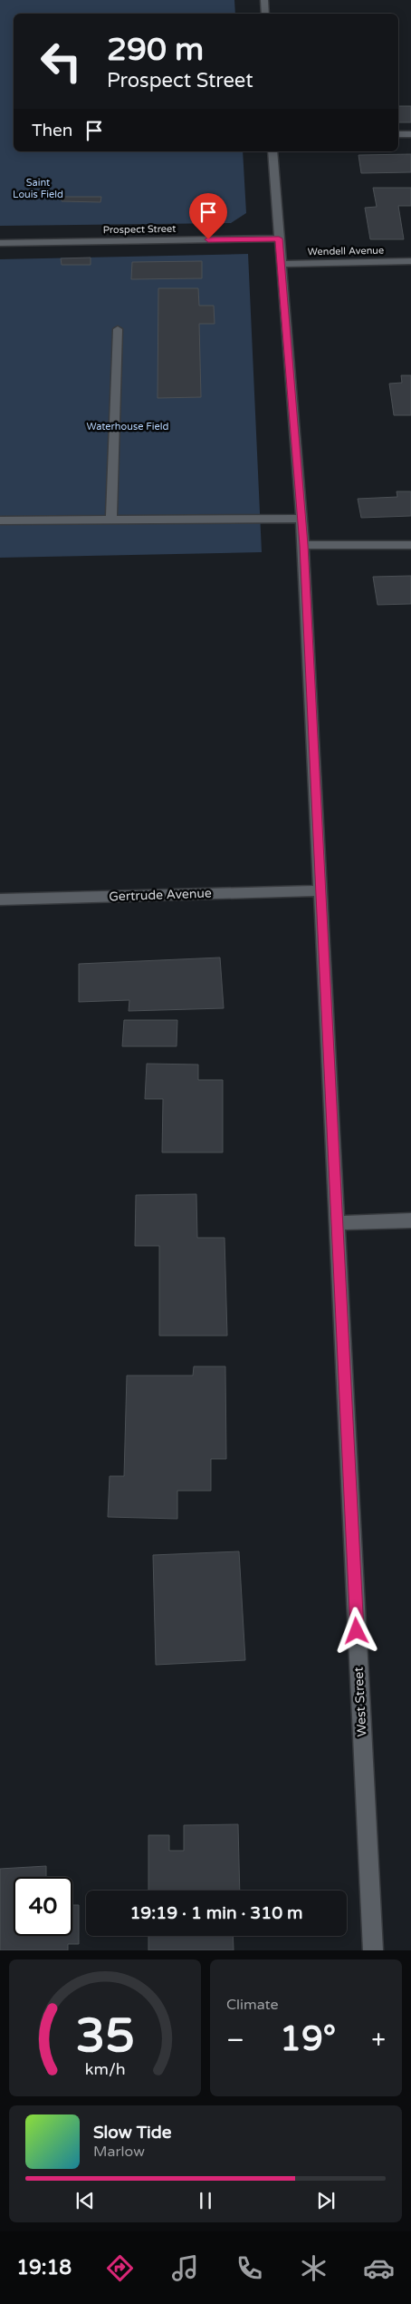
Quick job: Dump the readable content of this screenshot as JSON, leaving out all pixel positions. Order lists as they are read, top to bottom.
{
  "streets": {
    "street": [
      "Prospect Street",
      "Wendell Avenue",
      "Gertrude Avenue",
      "West Street"
    ]
  },
  "crossings": [
    ["Prospect Street", "West Street"],
    ["Wendell Avenue", "West Street"],
    ["Gertrude Avenue", "West Street"]
  ],
  "parks": ["Saint Louis Field", "Waterhouse Field"],
  "page": {
    "turn": ["290 m", "Prospect Street"],
    "then": "Then",
    "limit": "40",
    "trip": "19:19 · 1 min · 310 m",
    "tile": "Climate",
    "heat": ["−", "19°", "+"],
    "song": ["Slow Tide", "Marlow"],
    "tabs": "19:18",
    "gauge": ["35", "km/h"]
  }
}
